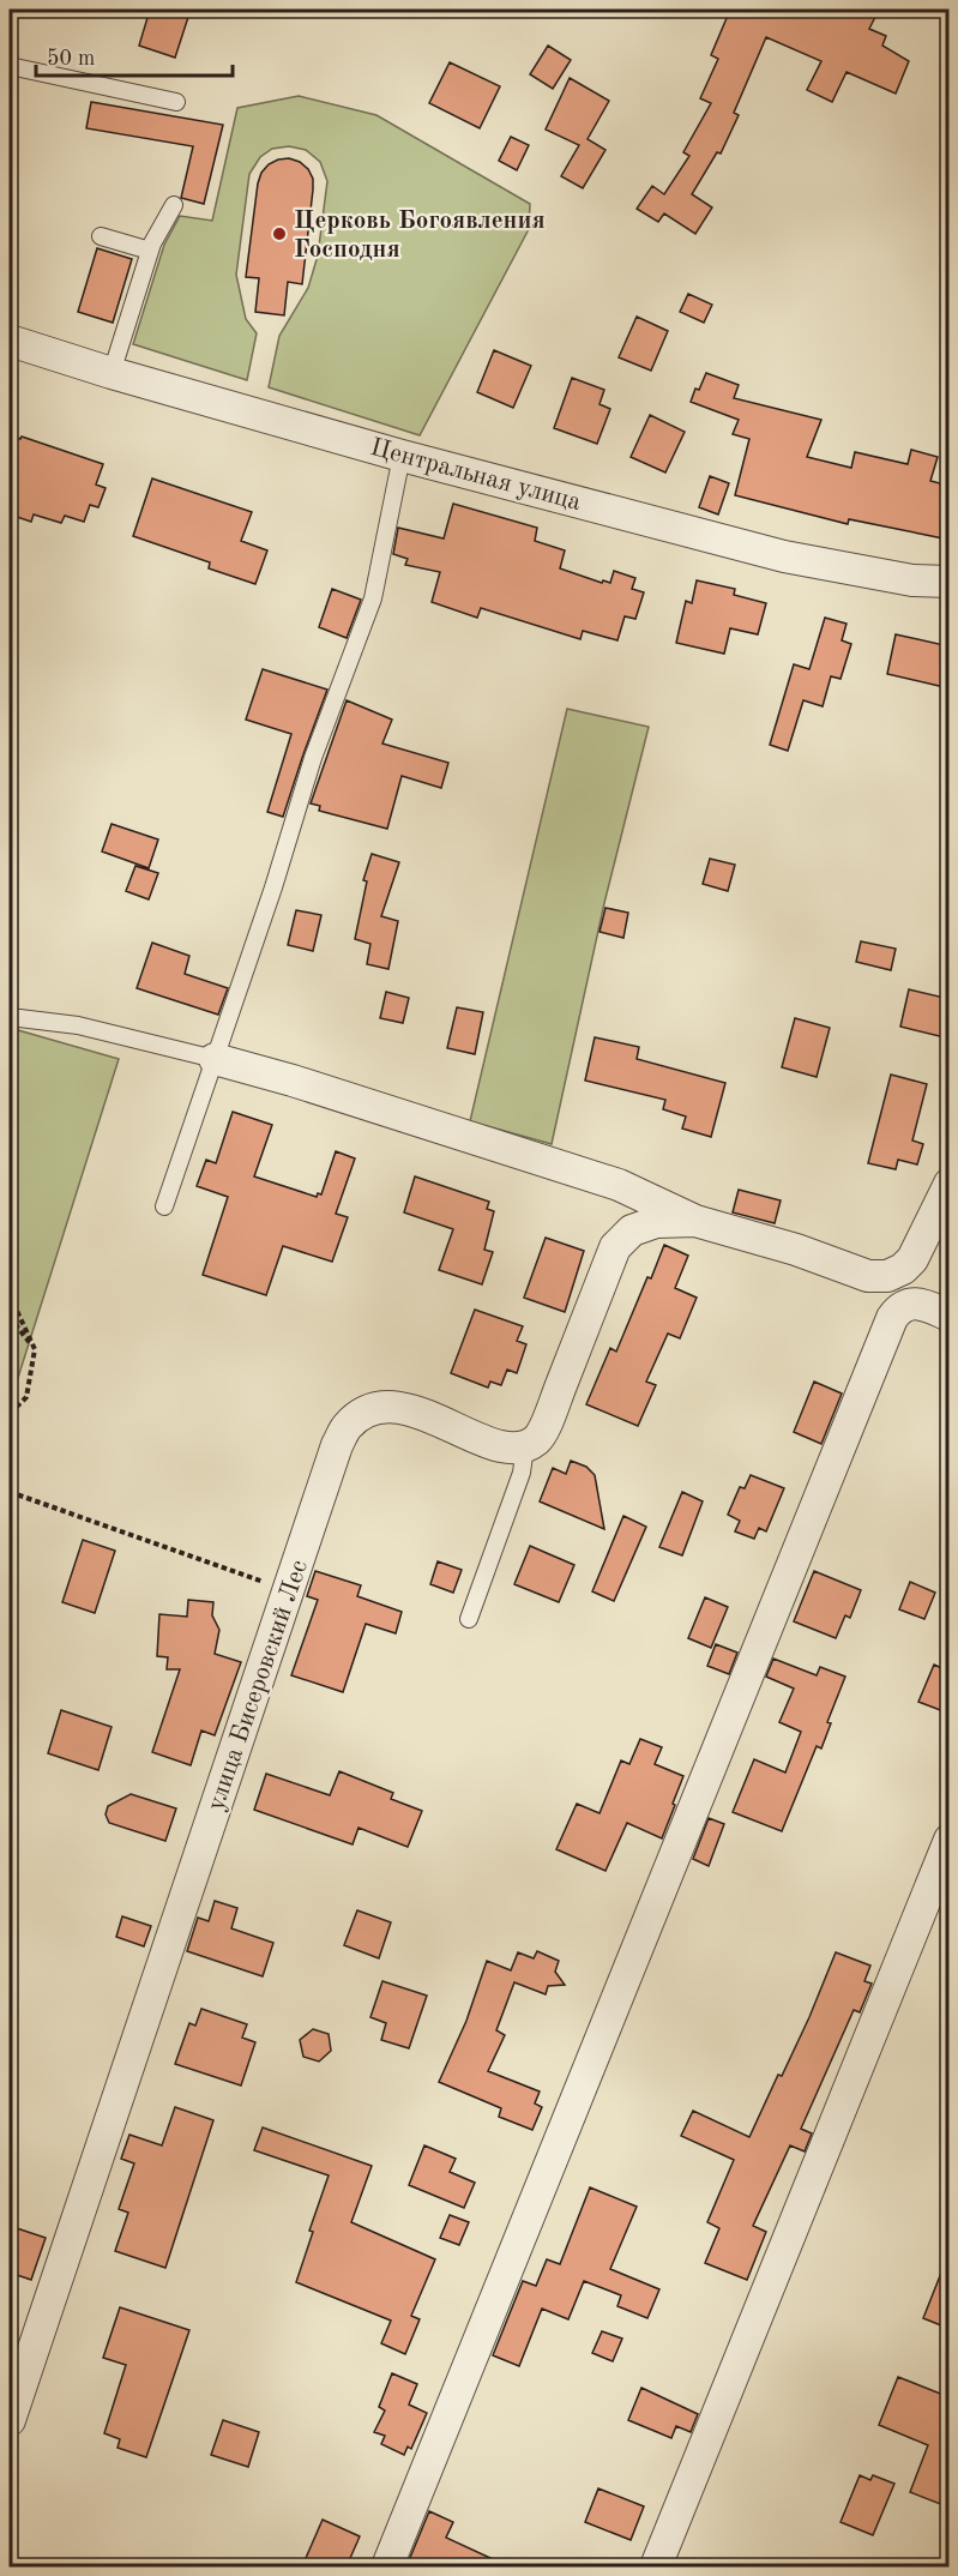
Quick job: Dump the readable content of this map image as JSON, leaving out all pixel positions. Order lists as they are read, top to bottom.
{
  "streets": {
    "street": ["Центральная улица", "улица Бисеровский Лес"]
  },
  "places": ["Церковь Богоявления Господня"],
  "scale_bar": "50 m"
}
